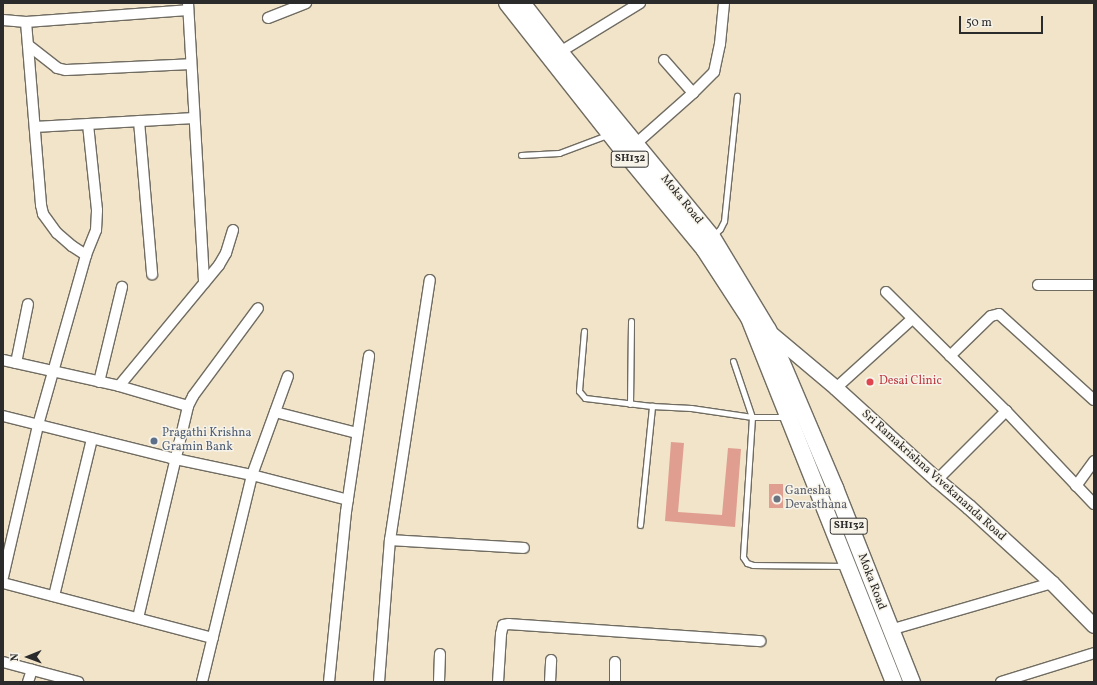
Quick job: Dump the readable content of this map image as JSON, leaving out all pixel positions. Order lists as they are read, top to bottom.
{
  "streets": {
    "main road": ["SH132", "Moka Road", "Sri Ramakrishna Vivekananda Road"]
  },
  "crossings": [
    ["SH132", "Moka Road"],
    ["SH132", "Sri Ramakrishna Vivekananda Road"],
    ["Moka Road", "Sri Ramakrishna Vivekananda Road"]
  ],
  "places": ["Desai Clinic", "Pragathi Krishna Gramin Bank", "Ganesha Devasthana"],
  "scale_bar": "50 m",
  "north": "left"
}
